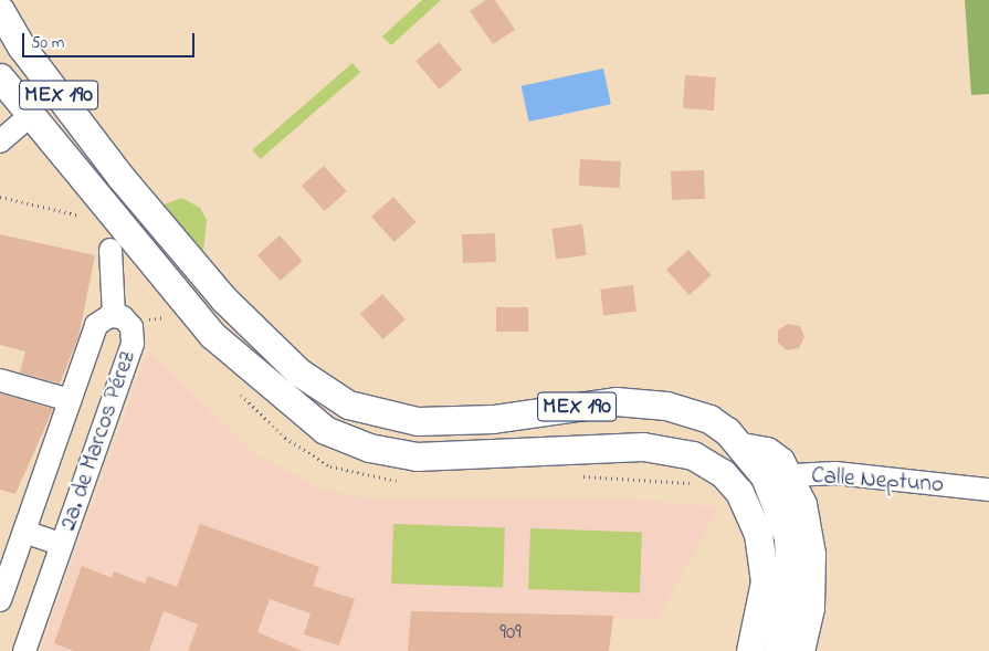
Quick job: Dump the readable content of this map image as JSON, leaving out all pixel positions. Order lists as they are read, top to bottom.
{
  "streets": {
    "main road": ["MEX 190"],
    "street": ["2a. de Marcos Pérez", "Calle Neptuno"]
  },
  "house_numbers": ["909"],
  "scale_bar": "50 m"
}
